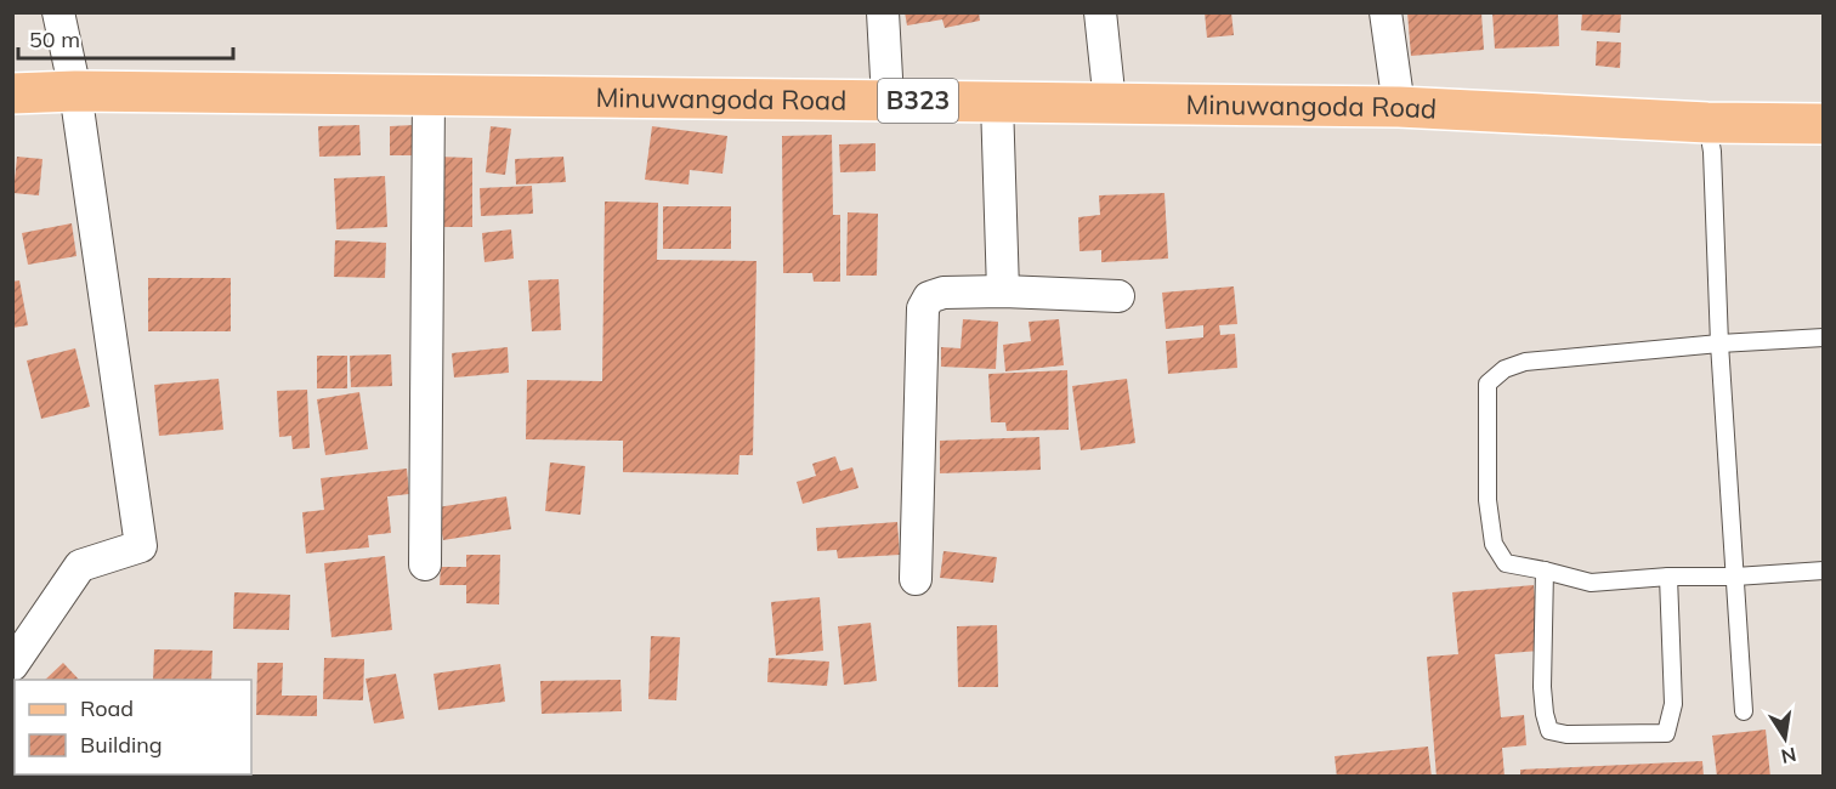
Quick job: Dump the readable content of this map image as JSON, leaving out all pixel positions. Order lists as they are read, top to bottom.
{
  "streets": {
    "main road": ["Minuwangoda Road", "B323"]
  },
  "legend": ["Road", "Building"],
  "scale_bar": "50 m",
  "north": "bottom"
}
